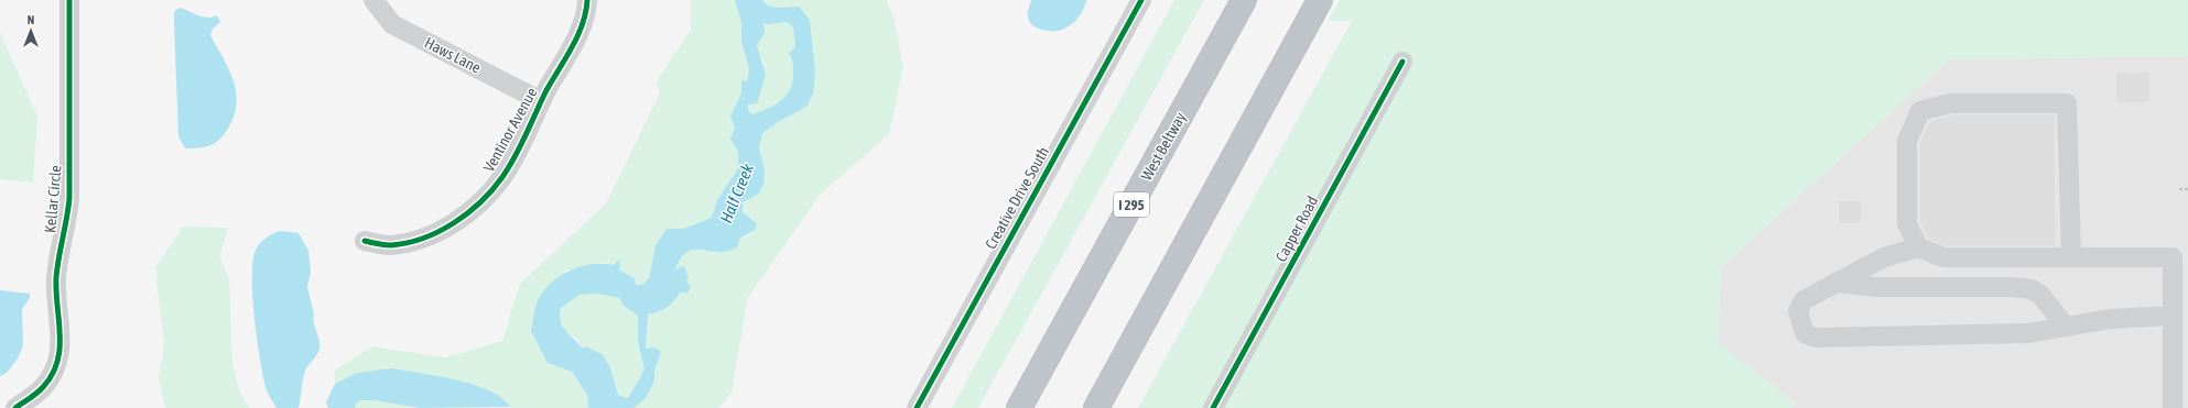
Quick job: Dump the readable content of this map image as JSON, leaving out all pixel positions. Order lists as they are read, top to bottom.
{
  "streets": {
    "highway": ["West Beltway", "I 295"],
    "street": [
      "Haws Lane",
      "Ventinor Avenue",
      "Creative Drive South",
      "Kellar Circle",
      "Capper Road"
    ]
  },
  "crossings": [
    ["Haws Lane", "Ventinor Avenue"]
  ],
  "water": ["Half Creek"],
  "north": "top"
}
